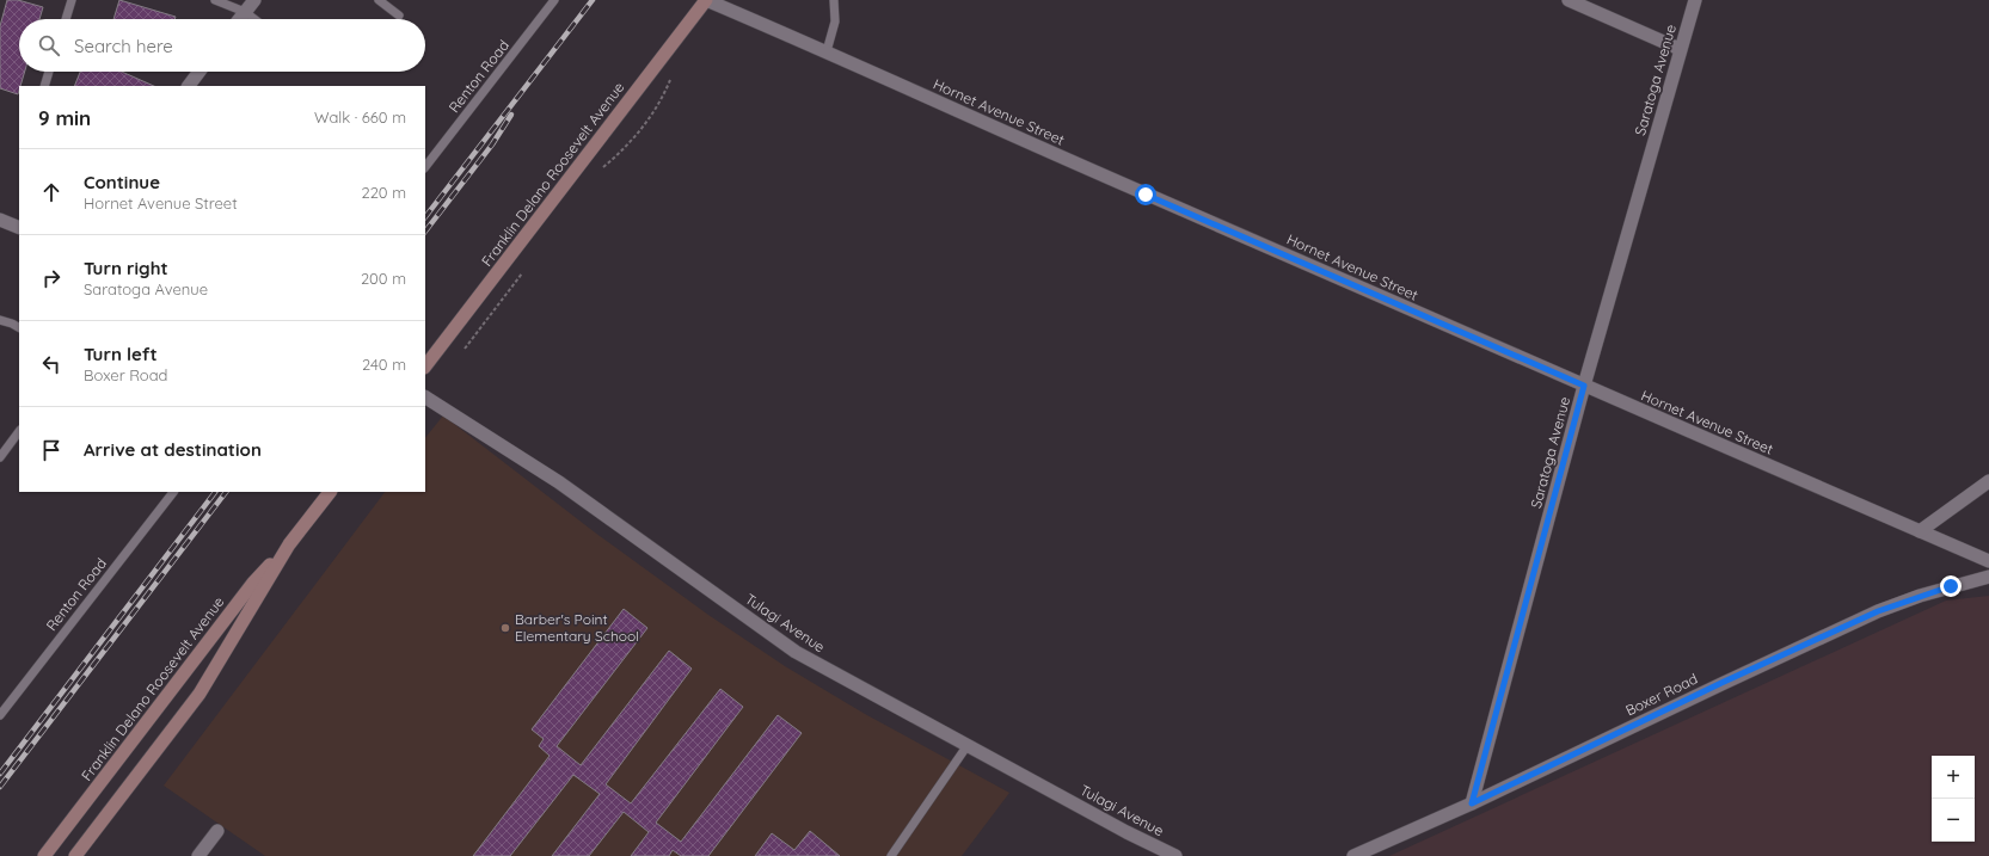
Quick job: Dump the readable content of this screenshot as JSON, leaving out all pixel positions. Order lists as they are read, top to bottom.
{
  "streets": {
    "main road": ["Franklin Delano Roosevelt Avenue"],
    "street": [
      "Saratoga Avenue",
      "Hornet Avenue Street",
      "Tulagi Avenue",
      "Boxer Road"
    ],
    "lane": ["Renton Road"]
  },
  "crossings": [
    ["Saratoga Avenue", "Hornet Avenue Street"],
    ["Saratoga Avenue", "Boxer Road"],
    ["Hornet Avenue Street", "Franklin Delano Roosevelt Avenue"]
  ],
  "places": ["Barber's Point Elementary School"],
  "page": {
    "search": "Search here",
    "heading": ["9 min", "Walk · 660 m"],
    "list": [
      ["Continue", "Hornet Avenue Street", "220 m"],
      ["Turn right", "Saratoga Avenue", "200 m"],
      ["Turn left", "Boxer Road", "240 m"],
      "Arrive at destination"
    ],
    "map_buttons": ["+", "−"]
  }
}
